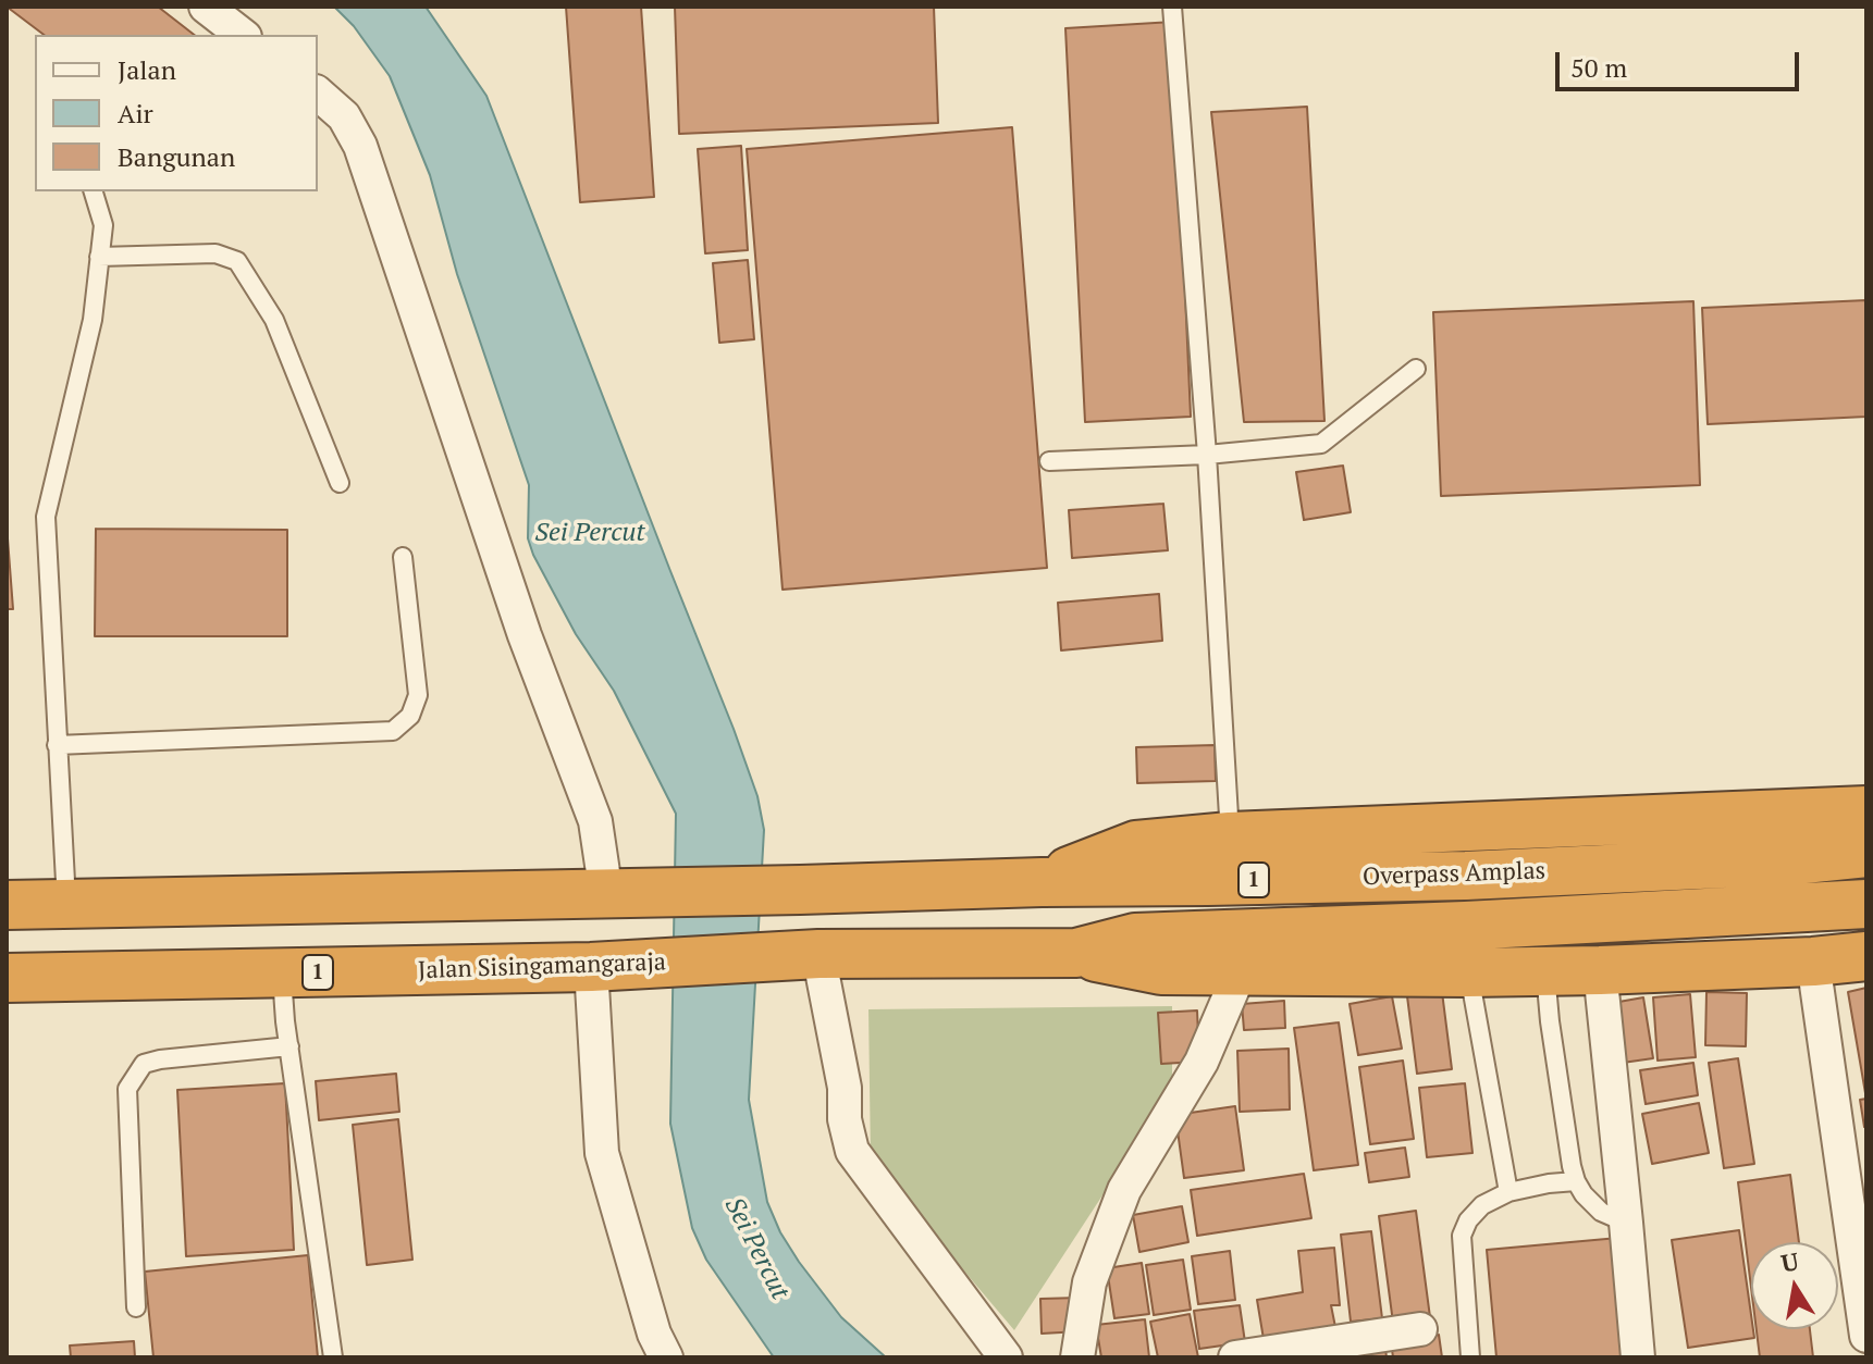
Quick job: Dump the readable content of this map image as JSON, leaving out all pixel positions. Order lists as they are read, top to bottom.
{
  "streets": {
    "highway": ["Overpass Amplas", "1", "Jalan Sisingamangaraja"]
  },
  "crossings": [
    ["Overpass Amplas", "1"],
    ["Overpass Amplas", "Jalan Sisingamangaraja"]
  ],
  "water": ["Sei Percut"],
  "legend": ["Jalan", "Air", "Bangunan"],
  "scale_bar": "50 m",
  "north": "top"
}
